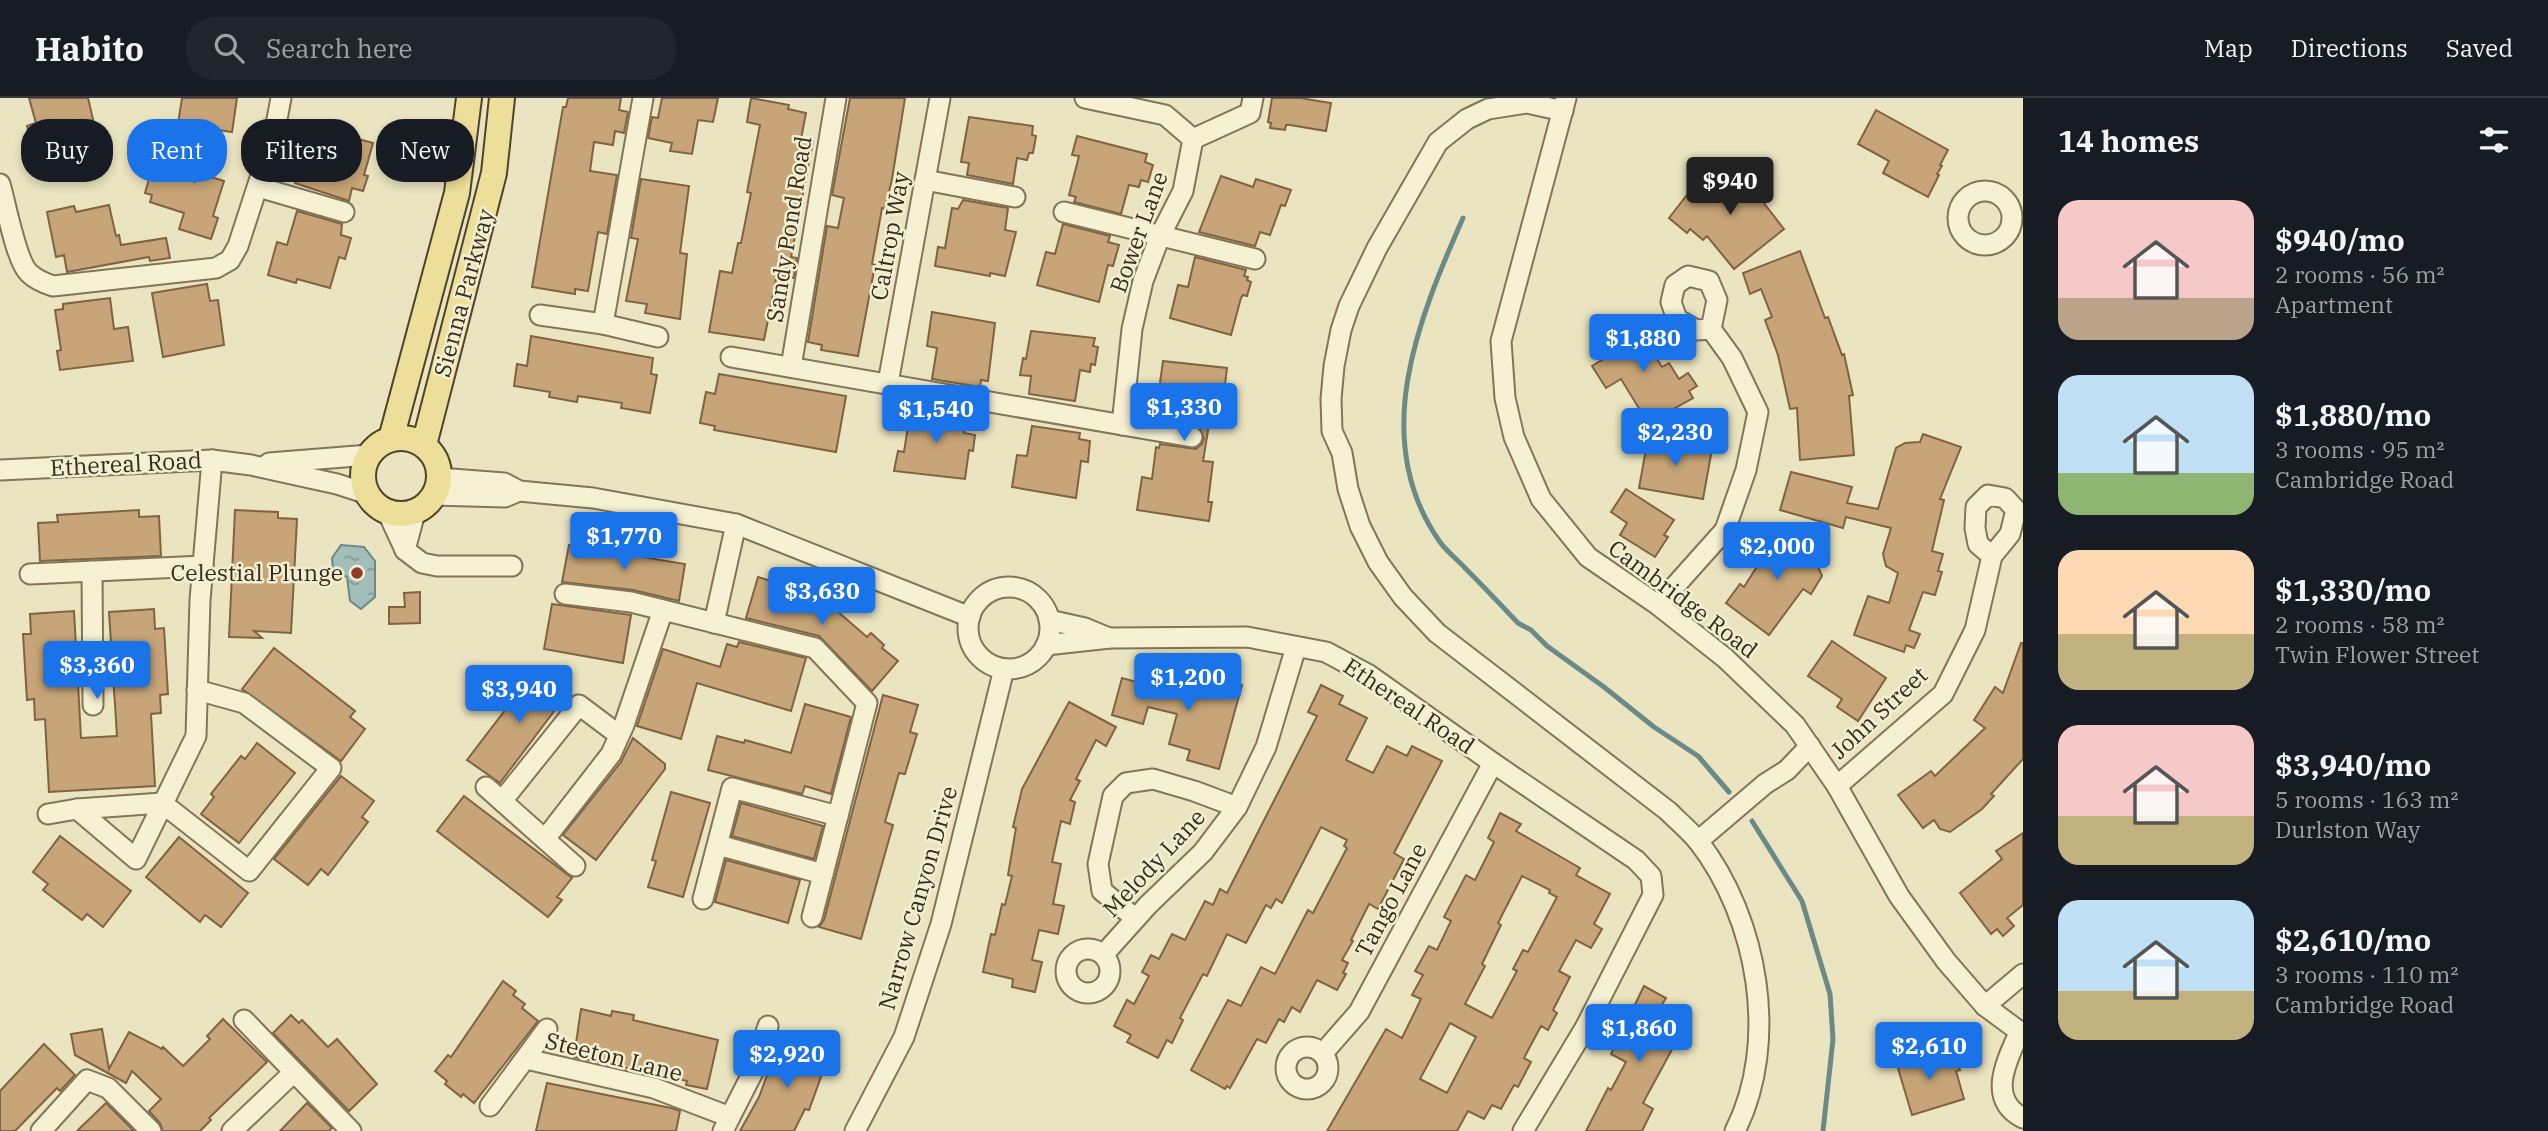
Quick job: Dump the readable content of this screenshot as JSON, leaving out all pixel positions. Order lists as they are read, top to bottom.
{
  "streets": {
    "main road": ["Sienna Parkway", "Ethereal Road"],
    "street": [
      "Sandy Pond Road",
      "Bower Lane",
      "Caltrop Way",
      "Cambridge Road",
      "John Street",
      "Melody Lane",
      "Narrow Canyon Drive",
      "Tango Lane",
      "Steeton Lane"
    ]
  },
  "crossings": [
    ["Sienna Parkway", "Ethereal Road"],
    ["Ethereal Road", "Melody Lane"],
    ["Ethereal Road", "Narrow Canyon Drive"],
    ["Ethereal Road", "Tango Lane"],
    ["Cambridge Road", "John Street"]
  ],
  "places": ["Celestial Plunge"],
  "page": {
    "header": "Habito",
    "search": "Search here",
    "nav": ["Map", "Directions", "Saved"],
    "heading": "14 homes",
    "chip": [
      "Buy",
      "Rent",
      "Filters",
      "New"
    ],
    "price": [
      "$940",
      "$1,880",
      "$1,330",
      "$1,540",
      "$2,230",
      "$1,770",
      "$2,000",
      "$3,630",
      "$3,360",
      "$1,200",
      "$3,940",
      "$1,860",
      "$2,610",
      "$2,920"
    ],
    "list": [
      {
        "name": "$940/mo",
        "note": "2 rooms · 56 m² · Apartment"
      },
      {
        "name": "$1,880/mo",
        "note": "3 rooms · 95 m² · Cambridge Road"
      },
      {
        "name": "$1,330/mo",
        "note": "2 rooms · 58 m² · Twin Flower Street"
      },
      {
        "name": "$3,940/mo",
        "note": "5 rooms · 163 m² · Durlston Way"
      },
      {
        "name": "$2,610/mo",
        "note": "3 rooms · 110 m² · Cambridge Road"
      }
    ]
  }
}
